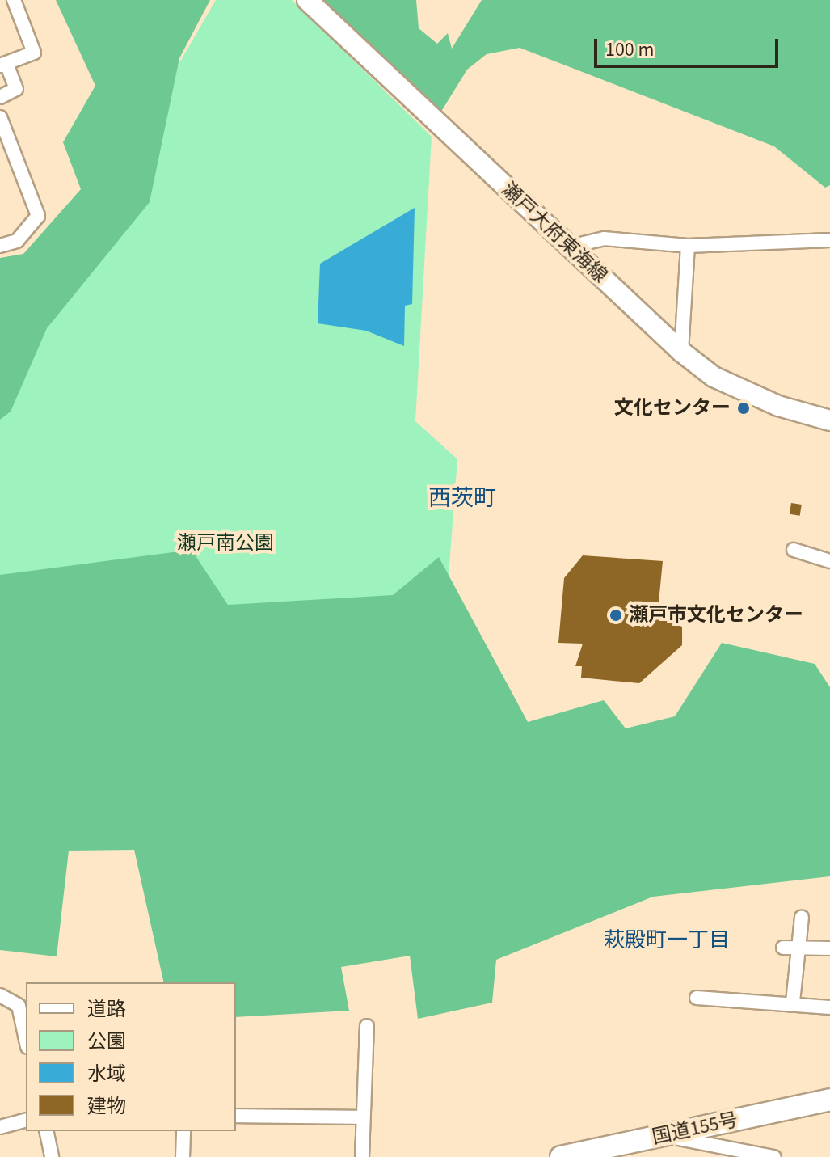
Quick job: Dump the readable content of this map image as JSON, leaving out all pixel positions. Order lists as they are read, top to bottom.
{
  "streets": {
    "highway": ["国道155号"],
    "main road": ["瀬戸大府東海線"]
  },
  "districts": ["西茨町", "萩殿町一丁目"],
  "parks": ["瀬戸南公園"],
  "places": ["文化センター", "瀬戸市文化センター"],
  "legend": [
    "道路",
    "公園",
    "水域",
    "建物"
  ],
  "scale_bar": "100 m"
}
